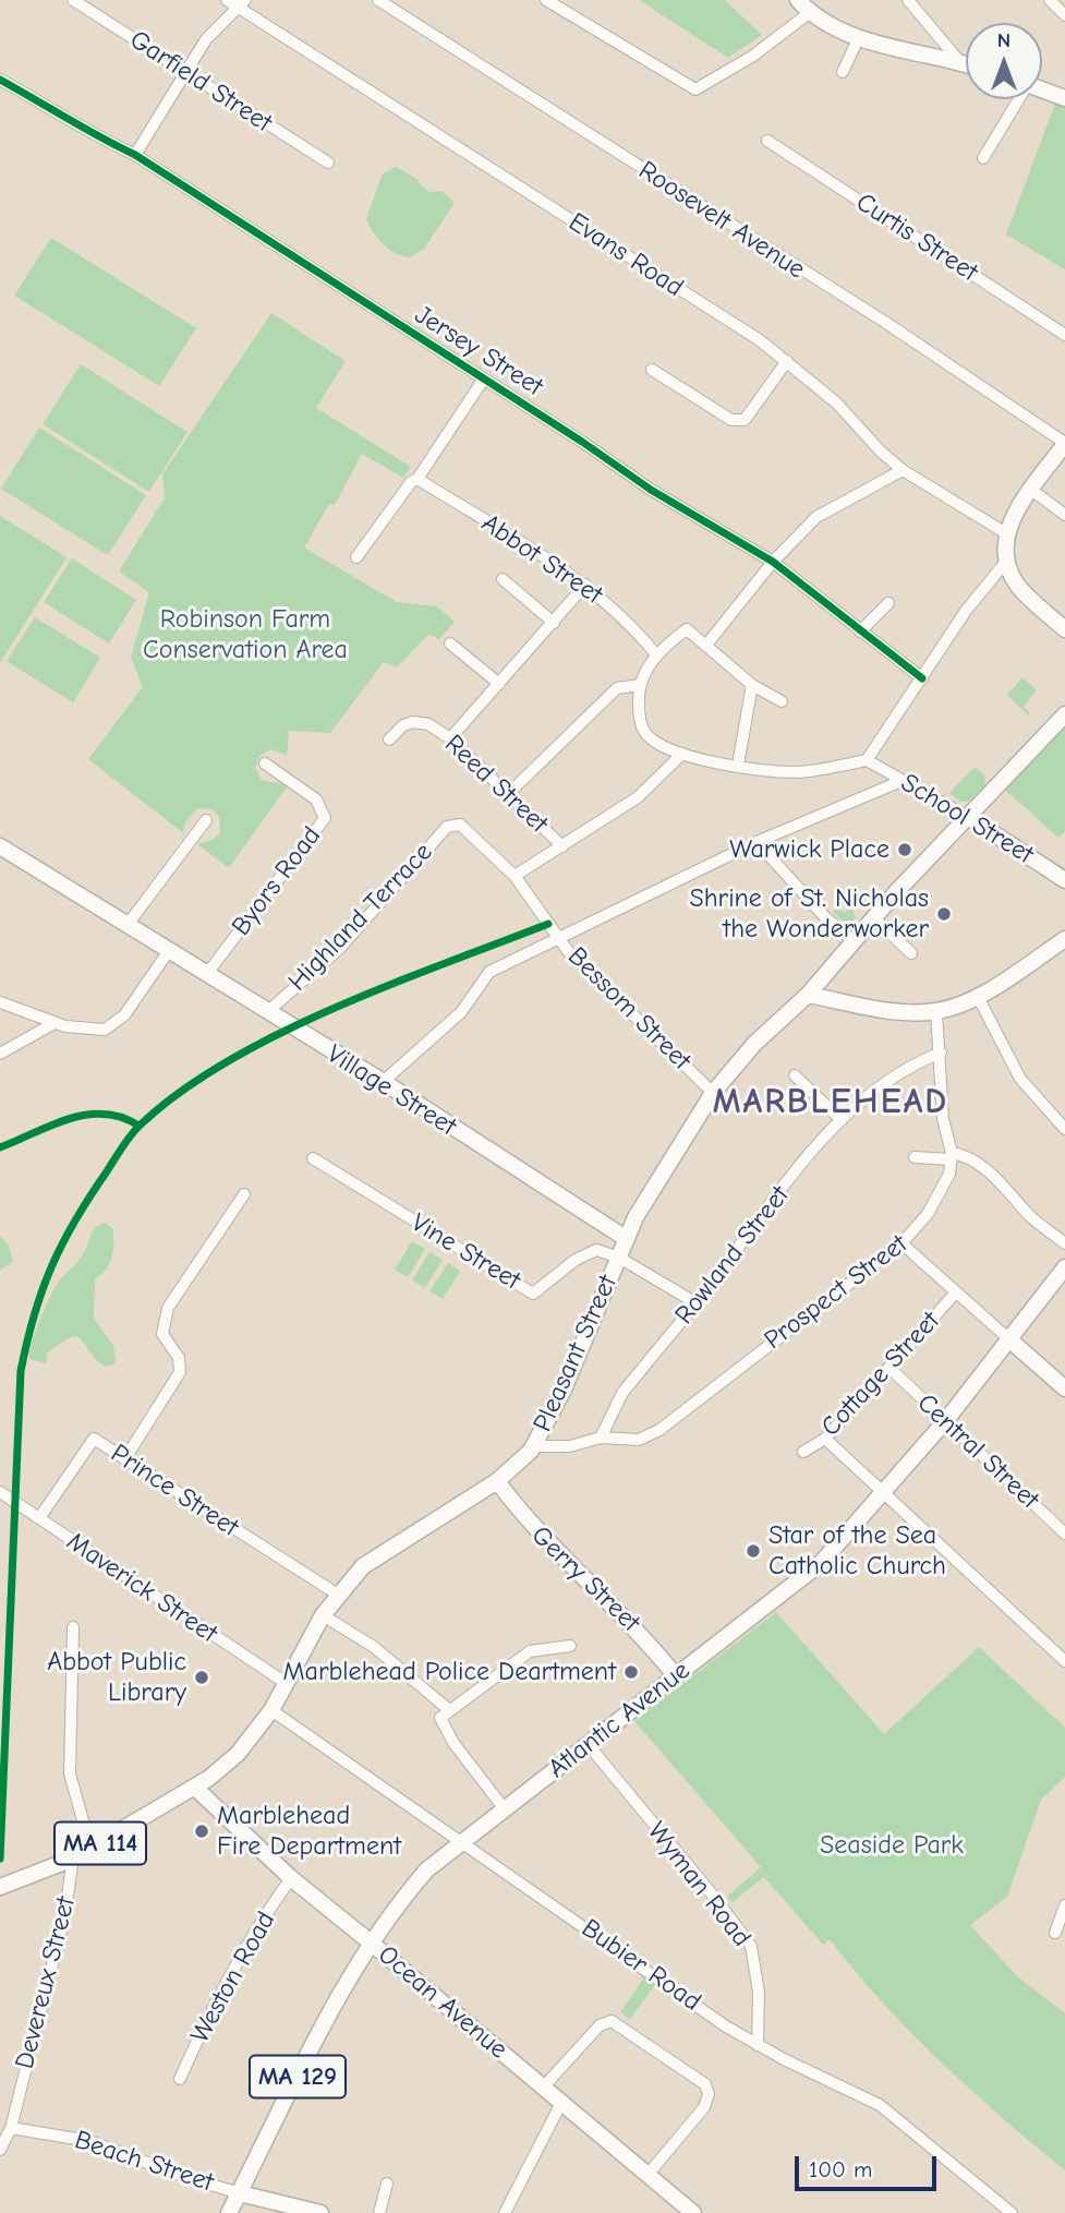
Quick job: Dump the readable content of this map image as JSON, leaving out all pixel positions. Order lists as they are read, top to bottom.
{
  "streets": {
    "main road": [
      "School Street",
      "Village Street",
      "Pleasant Street",
      "Gerry Street",
      "Atlantic Avenue",
      "MA 114",
      "Ocean Avenue",
      "MA 129",
      "Beach Street"
    ],
    "street": [
      "Garfield Street",
      "Roosevelt Avenue",
      "Curtis Street",
      "Evans Road",
      "Jersey Street",
      "Abbot Street",
      "Reed Street",
      "Byors Road",
      "Highland Terrace",
      "Bessom Street",
      "Vine Street",
      "Rowland Street",
      "Prospect Street",
      "Cottage Street",
      "Central Street",
      "Prince Street",
      "Maverick Street",
      "Wyman Road",
      "Bubier Road",
      "Weston Road",
      "Devereux Street"
    ]
  },
  "crossings": [
    ["School Street", "Pleasant Street"],
    ["Byors Road", "Village Street"],
    ["Highland Terrace", "Bessom Street"],
    ["Highland Terrace", "Village Street"],
    ["Bessom Street", "Pleasant Street"],
    ["Village Street", "Pleasant Street"],
    ["Vine Street", "Pleasant Street"],
    ["Rowland Street", "Prospect Street"],
    ["Pleasant Street", "Prince Street"],
    ["Pleasant Street", "Gerry Street"],
    ["Pleasant Street", "Maverick Street"],
    ["Pleasant Street", "Bubier Road"],
    ["Pleasant Street", "Devereux Street"],
    ["Pleasant Street", "Ocean Avenue"],
    ["Cottage Street", "Central Street"],
    ["Central Street", "Atlantic Avenue"],
    ["Prince Street", "Maverick Street"],
    ["Gerry Street", "Atlantic Avenue"],
    ["Atlantic Avenue", "Wyman Road"],
    ["Atlantic Avenue", "Bubier Road"],
    ["Atlantic Avenue", "Ocean Avenue"],
    ["Atlantic Avenue", "Beach Street"],
    ["Wyman Road", "Bubier Road"],
    ["Weston Road", "Ocean Avenue"],
    ["Devereux Street", "Beach Street"]
  ],
  "districts": ["MARBLEHEAD"],
  "parks": ["Robinson Farm Conservation Area", "Seaside Park"],
  "places": [
    "Warwick Place",
    "Shrine of St. Nicholas the Wonderworker",
    "Star of the Sea Catholic Church",
    "Marblehead Police Deartment",
    "Abbot Public Library",
    "Marblehead Fire Department"
  ],
  "scale_bar": "100 m",
  "north": "top"
}
